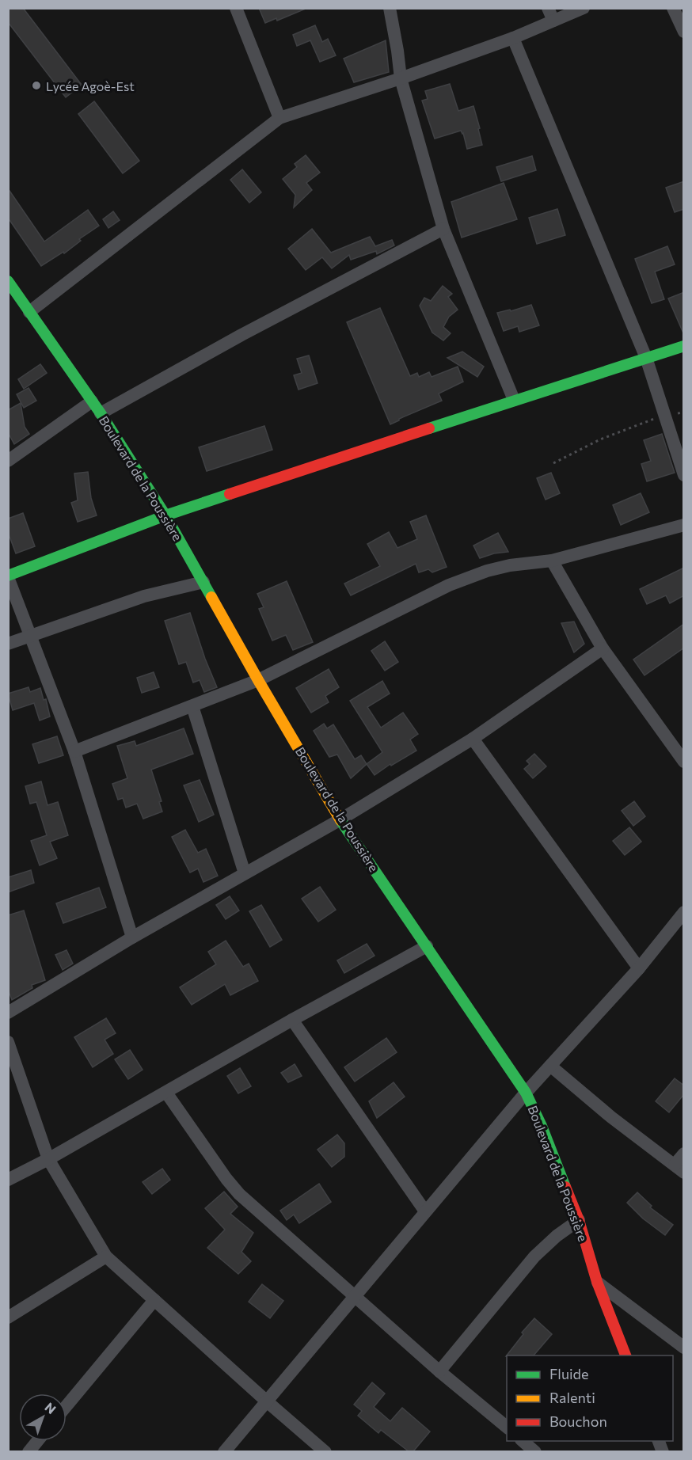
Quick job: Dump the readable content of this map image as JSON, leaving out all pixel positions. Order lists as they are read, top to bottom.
{
  "streets": {
    "street": ["Boulevard de la Poussière"]
  },
  "places": ["Lycée Agoè-Est"],
  "legend": ["Fluide", "Ralenti", "Bouchon"],
  "north": "top right"
}
